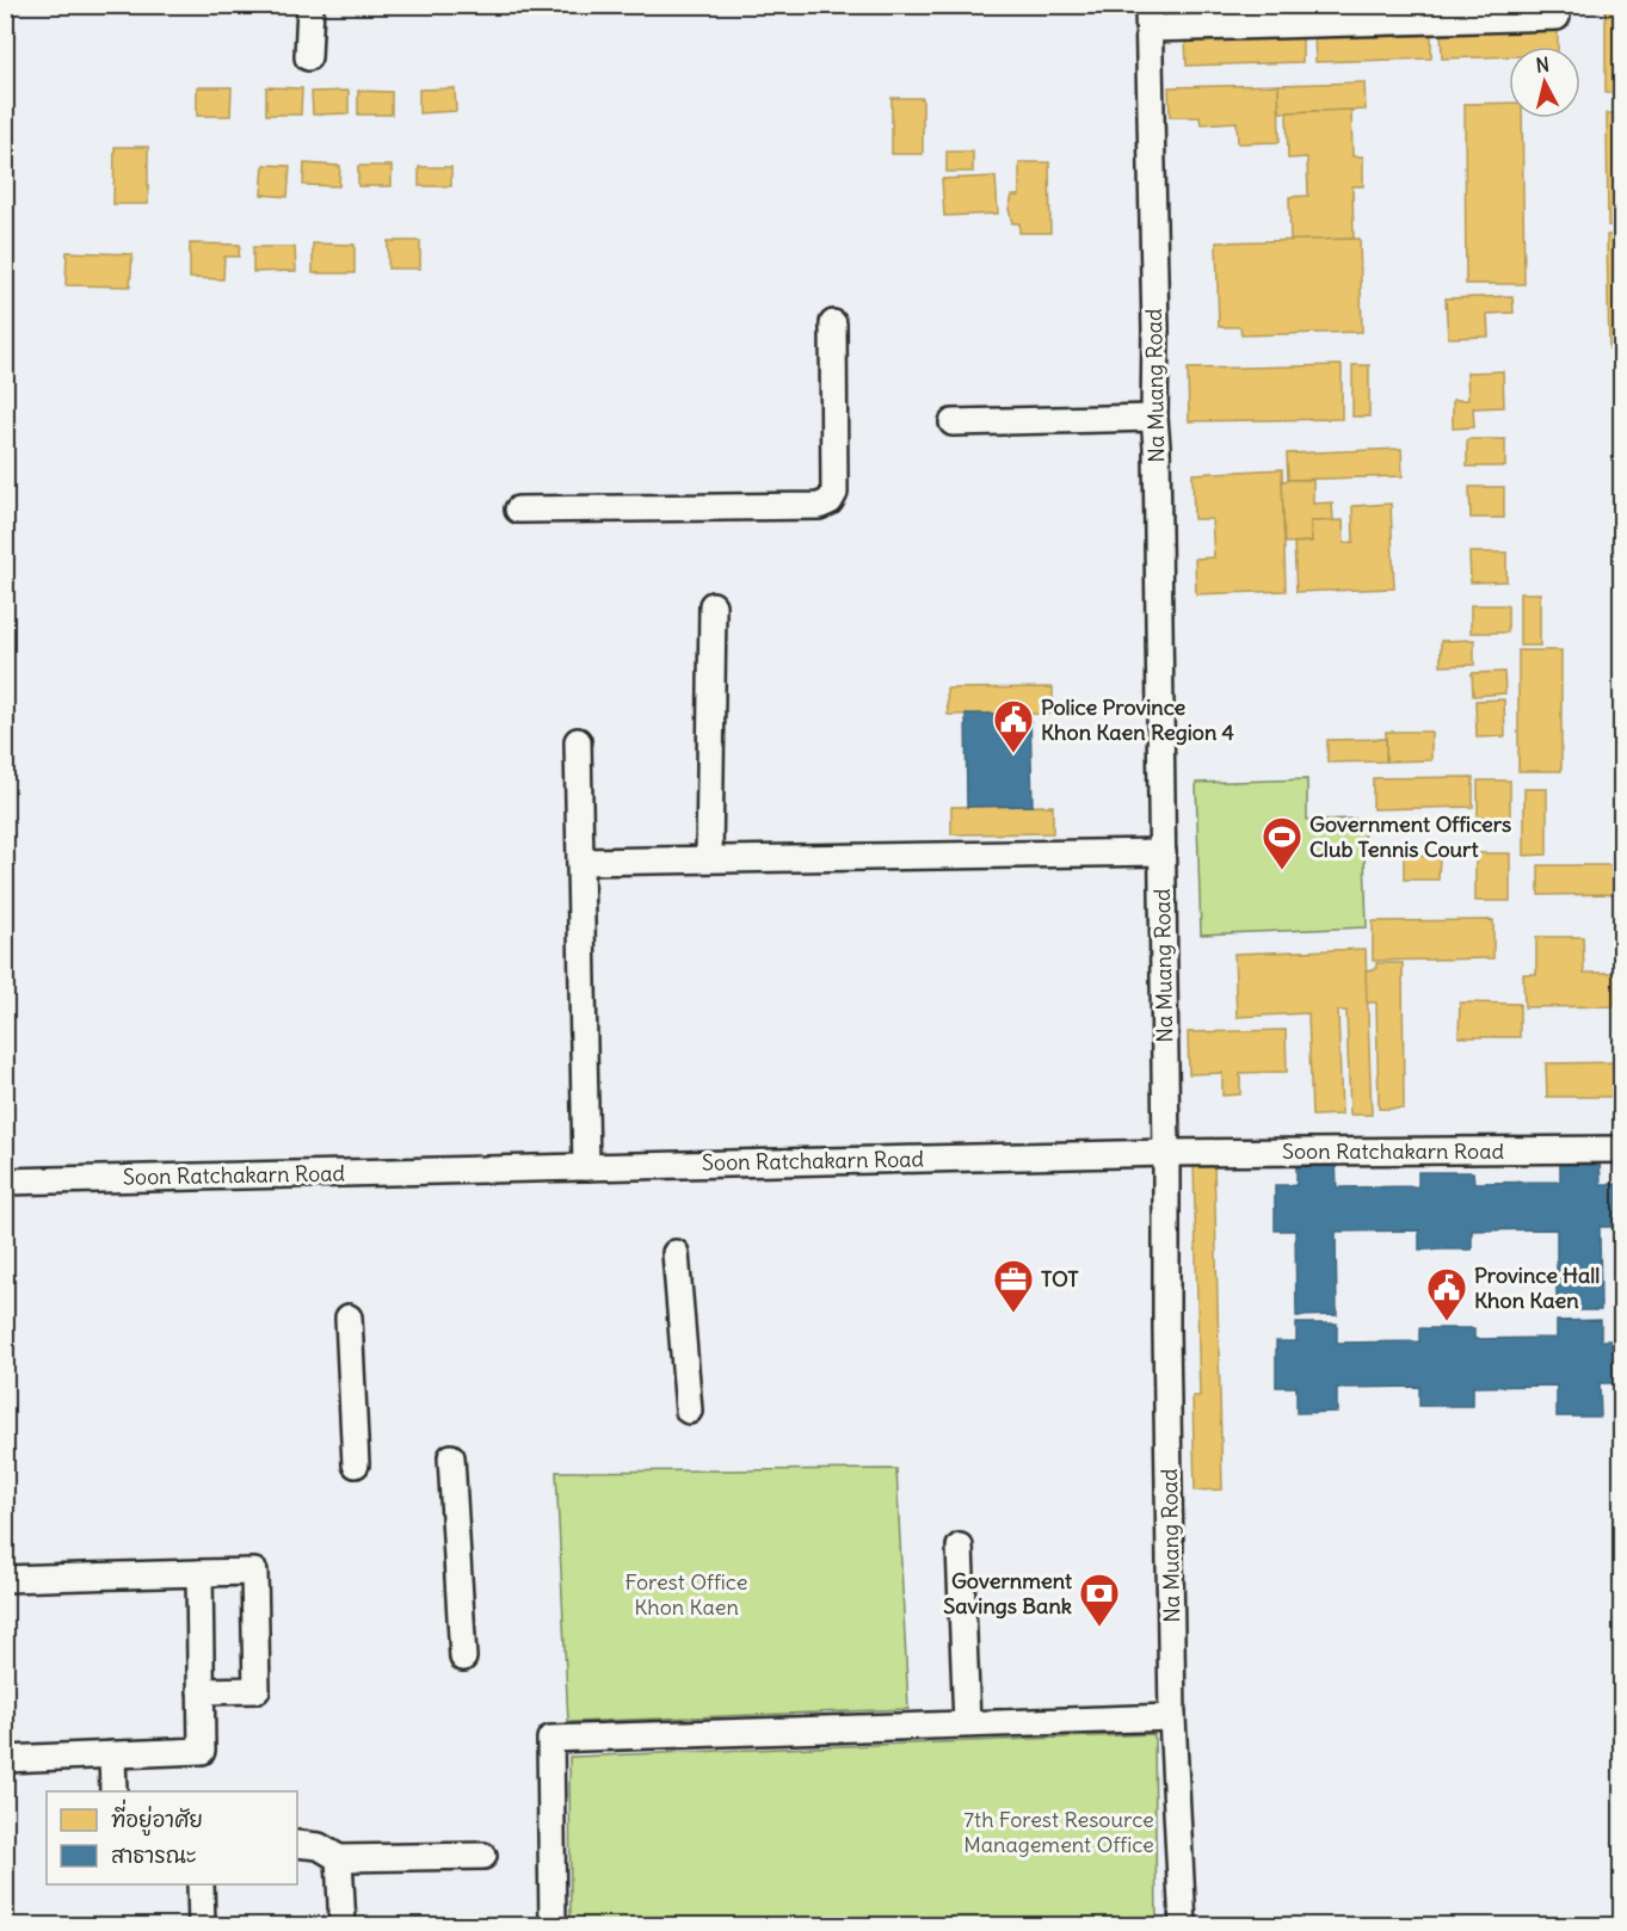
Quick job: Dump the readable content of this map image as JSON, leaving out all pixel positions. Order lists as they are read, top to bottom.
{
  "streets": {
    "street": ["Na Muang Road", "Soon Ratchakarn Road"]
  },
  "crossings": [
    ["Na Muang Road", "Soon Ratchakarn Road"]
  ],
  "parks": ["Forest Office Khon Kaen", "7th Forest Resource Management Office"],
  "places": {
    "public building": ["Police Province Khon Kaen Region 4", "Province Hall Khon Kaen"],
    "sports": ["Government Officers Club Tennis Court"],
    "office": ["TOT"],
    "bank": ["Government Savings Bank"]
  },
  "legend": ["ที่อยู่อาศัย", "สาธารณะ"],
  "north": "top"
}
